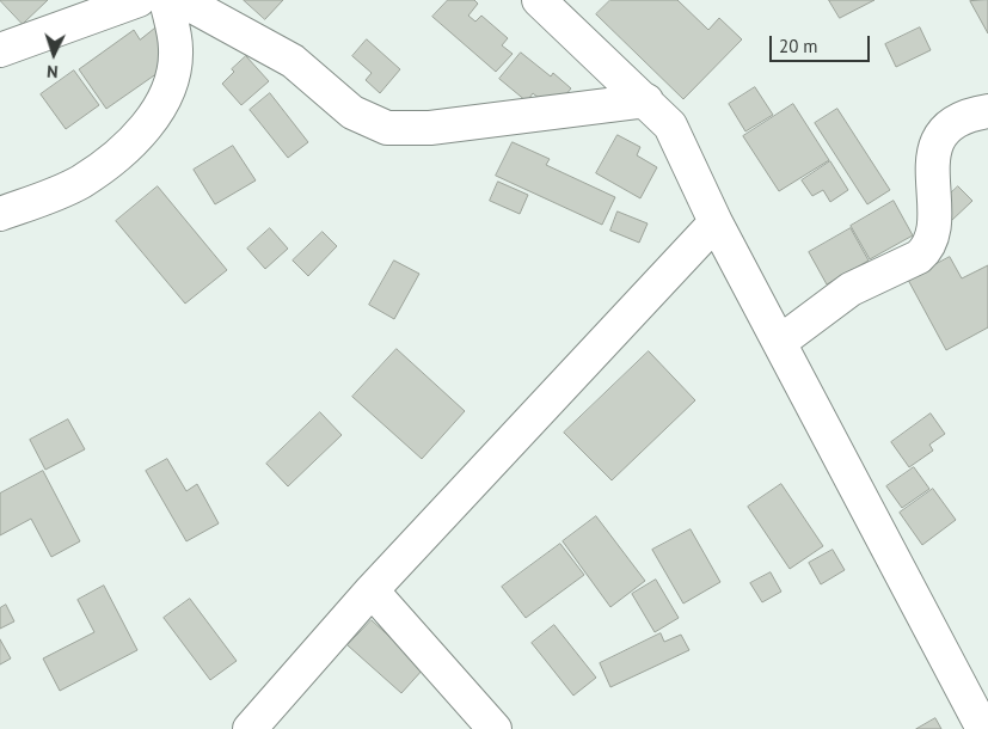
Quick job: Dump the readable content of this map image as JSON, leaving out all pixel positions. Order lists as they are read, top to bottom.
{
  "scale_bar": "20 m",
  "north": "bottom"
}
